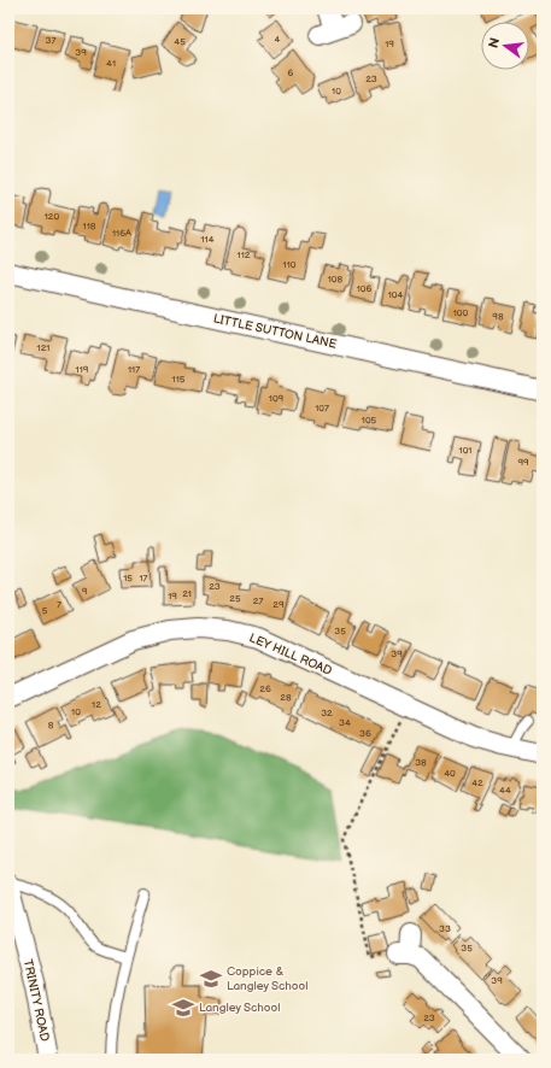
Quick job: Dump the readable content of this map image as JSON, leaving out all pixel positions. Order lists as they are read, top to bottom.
{
  "streets": {
    "street": ["LITTLE SUTTON LANE", "LEY HILL ROAD", "TRINITY ROAD"]
  },
  "places": {
    "school or university": ["Coppice & Langley School", "Langley School"]
  },
  "house_numbers": [
    "4",
    "37",
    "45",
    "19",
    "39",
    "41",
    "6",
    "23",
    "10",
    "120",
    "118",
    "116A",
    "114",
    "112",
    "110",
    "108",
    "106",
    "104",
    "100",
    "98",
    "121",
    "119",
    "117",
    "115",
    "109",
    "107",
    "105",
    "101",
    "99",
    "15",
    "17",
    "23",
    "9",
    "21",
    "19",
    "25",
    "27",
    "7",
    "29",
    "5",
    "35",
    "39",
    "26",
    "28",
    "12",
    "10",
    "32",
    "34",
    "8",
    "36",
    "38",
    "40",
    "42",
    "44",
    "33",
    "35",
    "39",
    "23"
  ],
  "north": "left"
}
